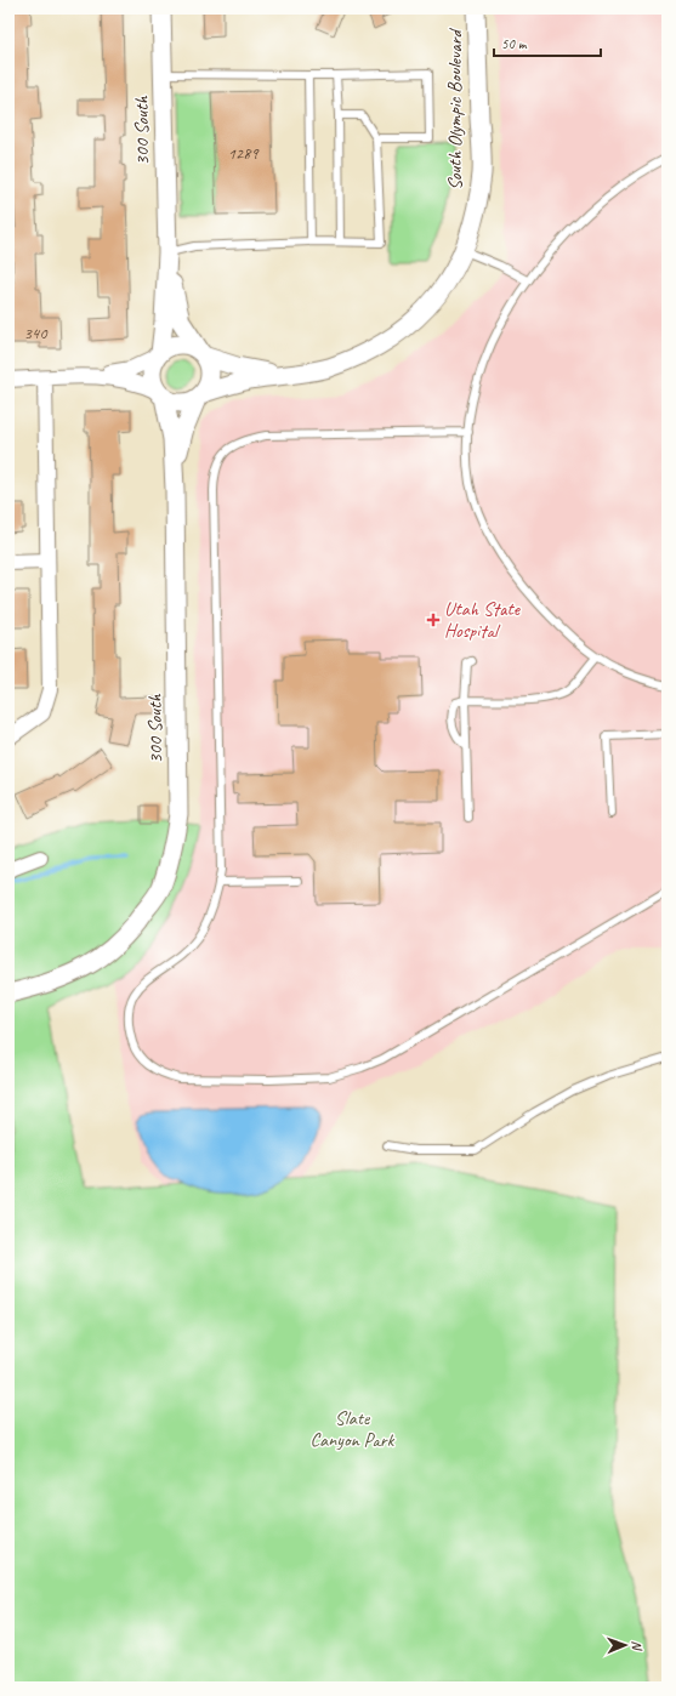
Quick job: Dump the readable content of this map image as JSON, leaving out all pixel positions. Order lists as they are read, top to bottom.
{
  "streets": {
    "street": ["South Olympic Boulevard", "300 South"]
  },
  "crossings": [
    ["South Olympic Boulevard", "300 South"]
  ],
  "parks": ["Slate Canyon Park"],
  "places": {
    "health": ["Utah State Hospital"]
  },
  "house_numbers": ["1289", "340"],
  "scale_bar": "50 m",
  "north": "right"
}
